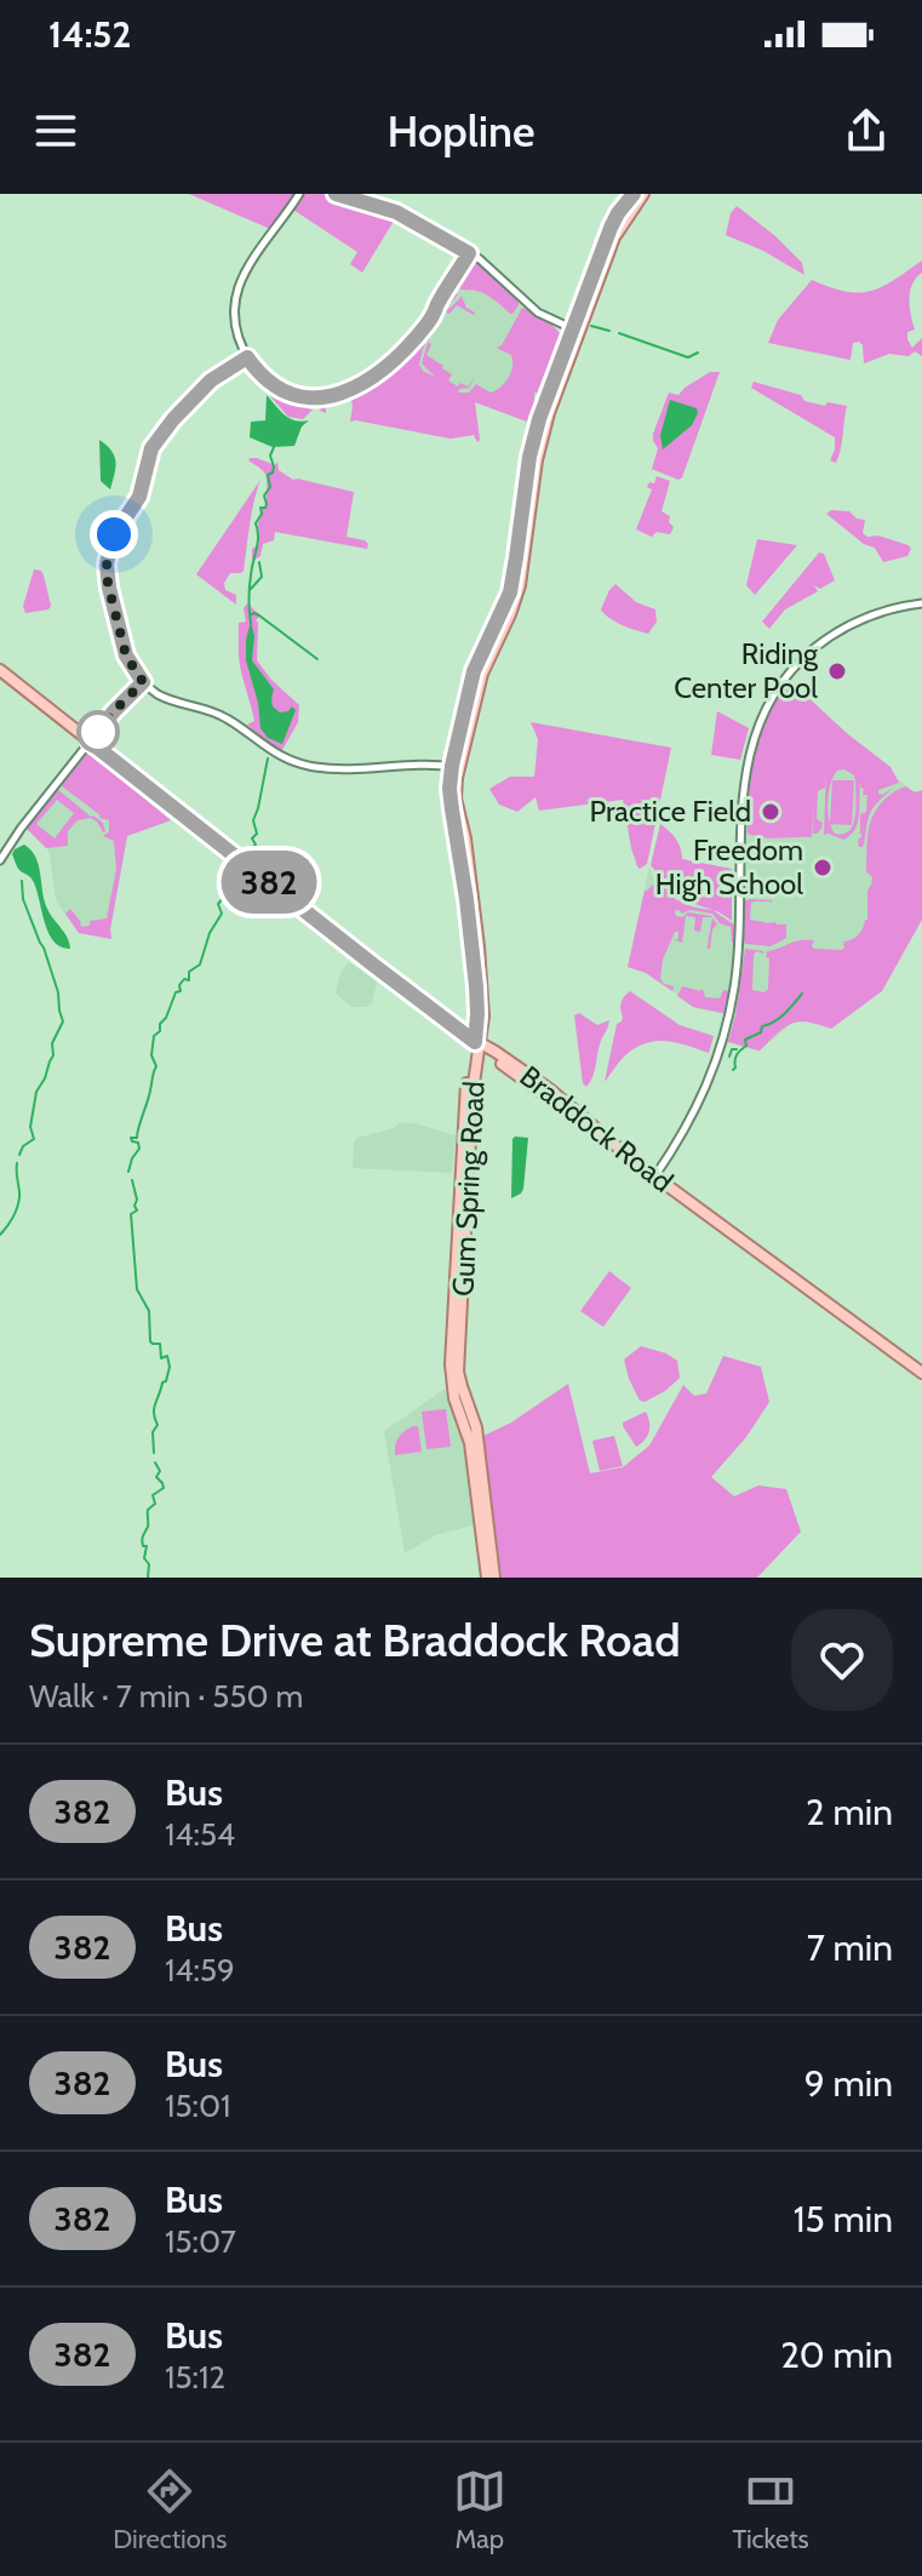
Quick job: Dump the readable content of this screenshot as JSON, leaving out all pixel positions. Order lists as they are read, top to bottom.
{
  "streets": {
    "main road": ["Braddock Road", "Gum Spring Road"]
  },
  "crossings": [
    ["Braddock Road", "Gum Spring Road"]
  ],
  "places": ["Riding Center Pool", "Practice Field", "Freedom High School"],
  "lines": ["bus line 382"],
  "page": {
    "status": "14:52",
    "header": "Hopline",
    "on_map": "382",
    "heading": ["Supreme Drive at Braddock Road", "Walk · 7 min · 550 m"],
    "list": [
      {
        "mark": "382",
        "name": "Bus",
        "note": "14:54",
        "value": "2 min"
      },
      {
        "mark": "382",
        "name": "Bus",
        "note": "14:59",
        "value": "7 min"
      },
      {
        "mark": "382",
        "name": "Bus",
        "note": "15:01",
        "value": "9 min"
      },
      {
        "mark": "382",
        "name": "Bus",
        "note": "15:07",
        "value": "15 min"
      },
      {
        "mark": "382",
        "name": "Bus",
        "note": "15:12",
        "value": "20 min"
      }
    ],
    "tabs": ["Directions", "Map", "Tickets"]
  }
}
